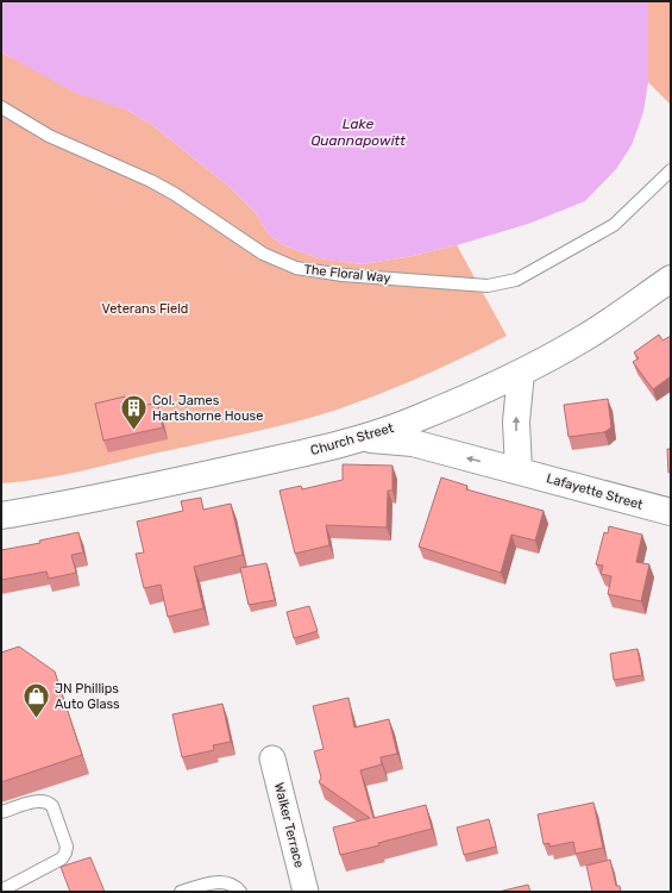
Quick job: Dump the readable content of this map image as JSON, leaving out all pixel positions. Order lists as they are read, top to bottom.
{
  "streets": {
    "main road": ["Church Street", "Lafayette Street"],
    "street": ["Walker Terrace"],
    "lane": ["The Floral Way"]
  },
  "crossings": [
    ["Church Street", "Lafayette Street"]
  ],
  "one_way": ["Lafayette Street"],
  "water": ["Lake Quannapowitt"],
  "parks": ["Veterans Field"],
  "places": {
    "building": ["Col. James Hartshorne House"],
    "shop": ["JN Phillips Auto Glass"]
  }
}
